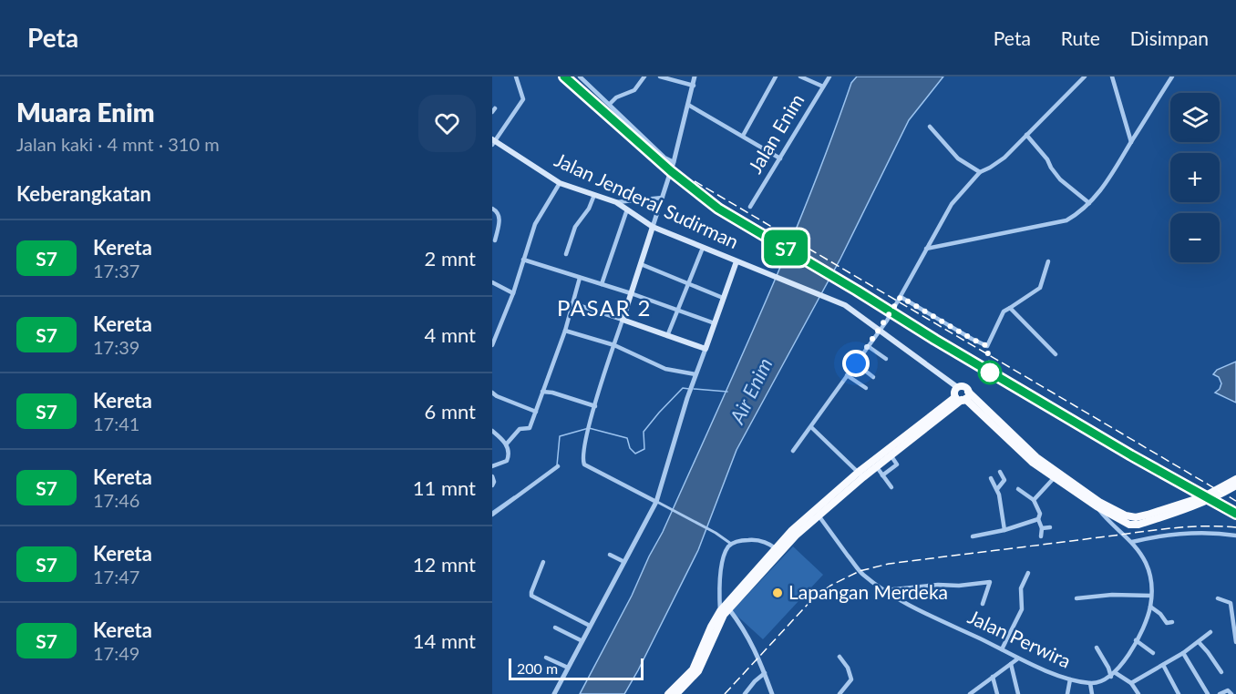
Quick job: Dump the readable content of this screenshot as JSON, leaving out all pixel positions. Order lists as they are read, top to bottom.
{
  "streets": {
    "main road": ["Jalan Jenderal Sudirman"],
    "street": ["Jalan Enim", "Jalan Perwira"]
  },
  "districts": ["PASAR 2"],
  "water": ["Air Enim"],
  "places": ["Lapangan Merdeka"],
  "scale_bar": "200 m",
  "page": {
    "header": "Peta",
    "nav": ["Peta", "Rute", "Disimpan"],
    "heading": [
      ["Muara Enim", "Jalan kaki · 4 mnt · 310 m"],
      "Keberangkatan"
    ],
    "on_map": "S7",
    "map_buttons": ["+", "−"],
    "list": [
      {
        "mark": "S7",
        "name": "Kereta",
        "note": "17:37",
        "value": "2 mnt"
      },
      {
        "mark": "S7",
        "name": "Kereta",
        "note": "17:39",
        "value": "4 mnt"
      },
      {
        "mark": "S7",
        "name": "Kereta",
        "note": "17:41",
        "value": "6 mnt"
      },
      {
        "mark": "S7",
        "name": "Kereta",
        "note": "17:46",
        "value": "11 mnt"
      },
      {
        "mark": "S7",
        "name": "Kereta",
        "note": "17:47",
        "value": "12 mnt"
      },
      {
        "mark": "S7",
        "name": "Kereta",
        "note": "17:49",
        "value": "14 mnt"
      }
    ],
    "scale": "200 m"
  }
}
